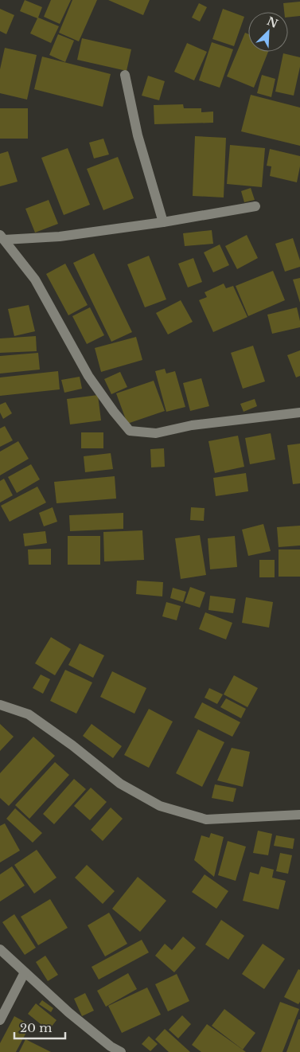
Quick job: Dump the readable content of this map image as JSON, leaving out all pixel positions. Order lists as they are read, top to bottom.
{
  "scale_bar": "20 m",
  "north": "top right"
}
